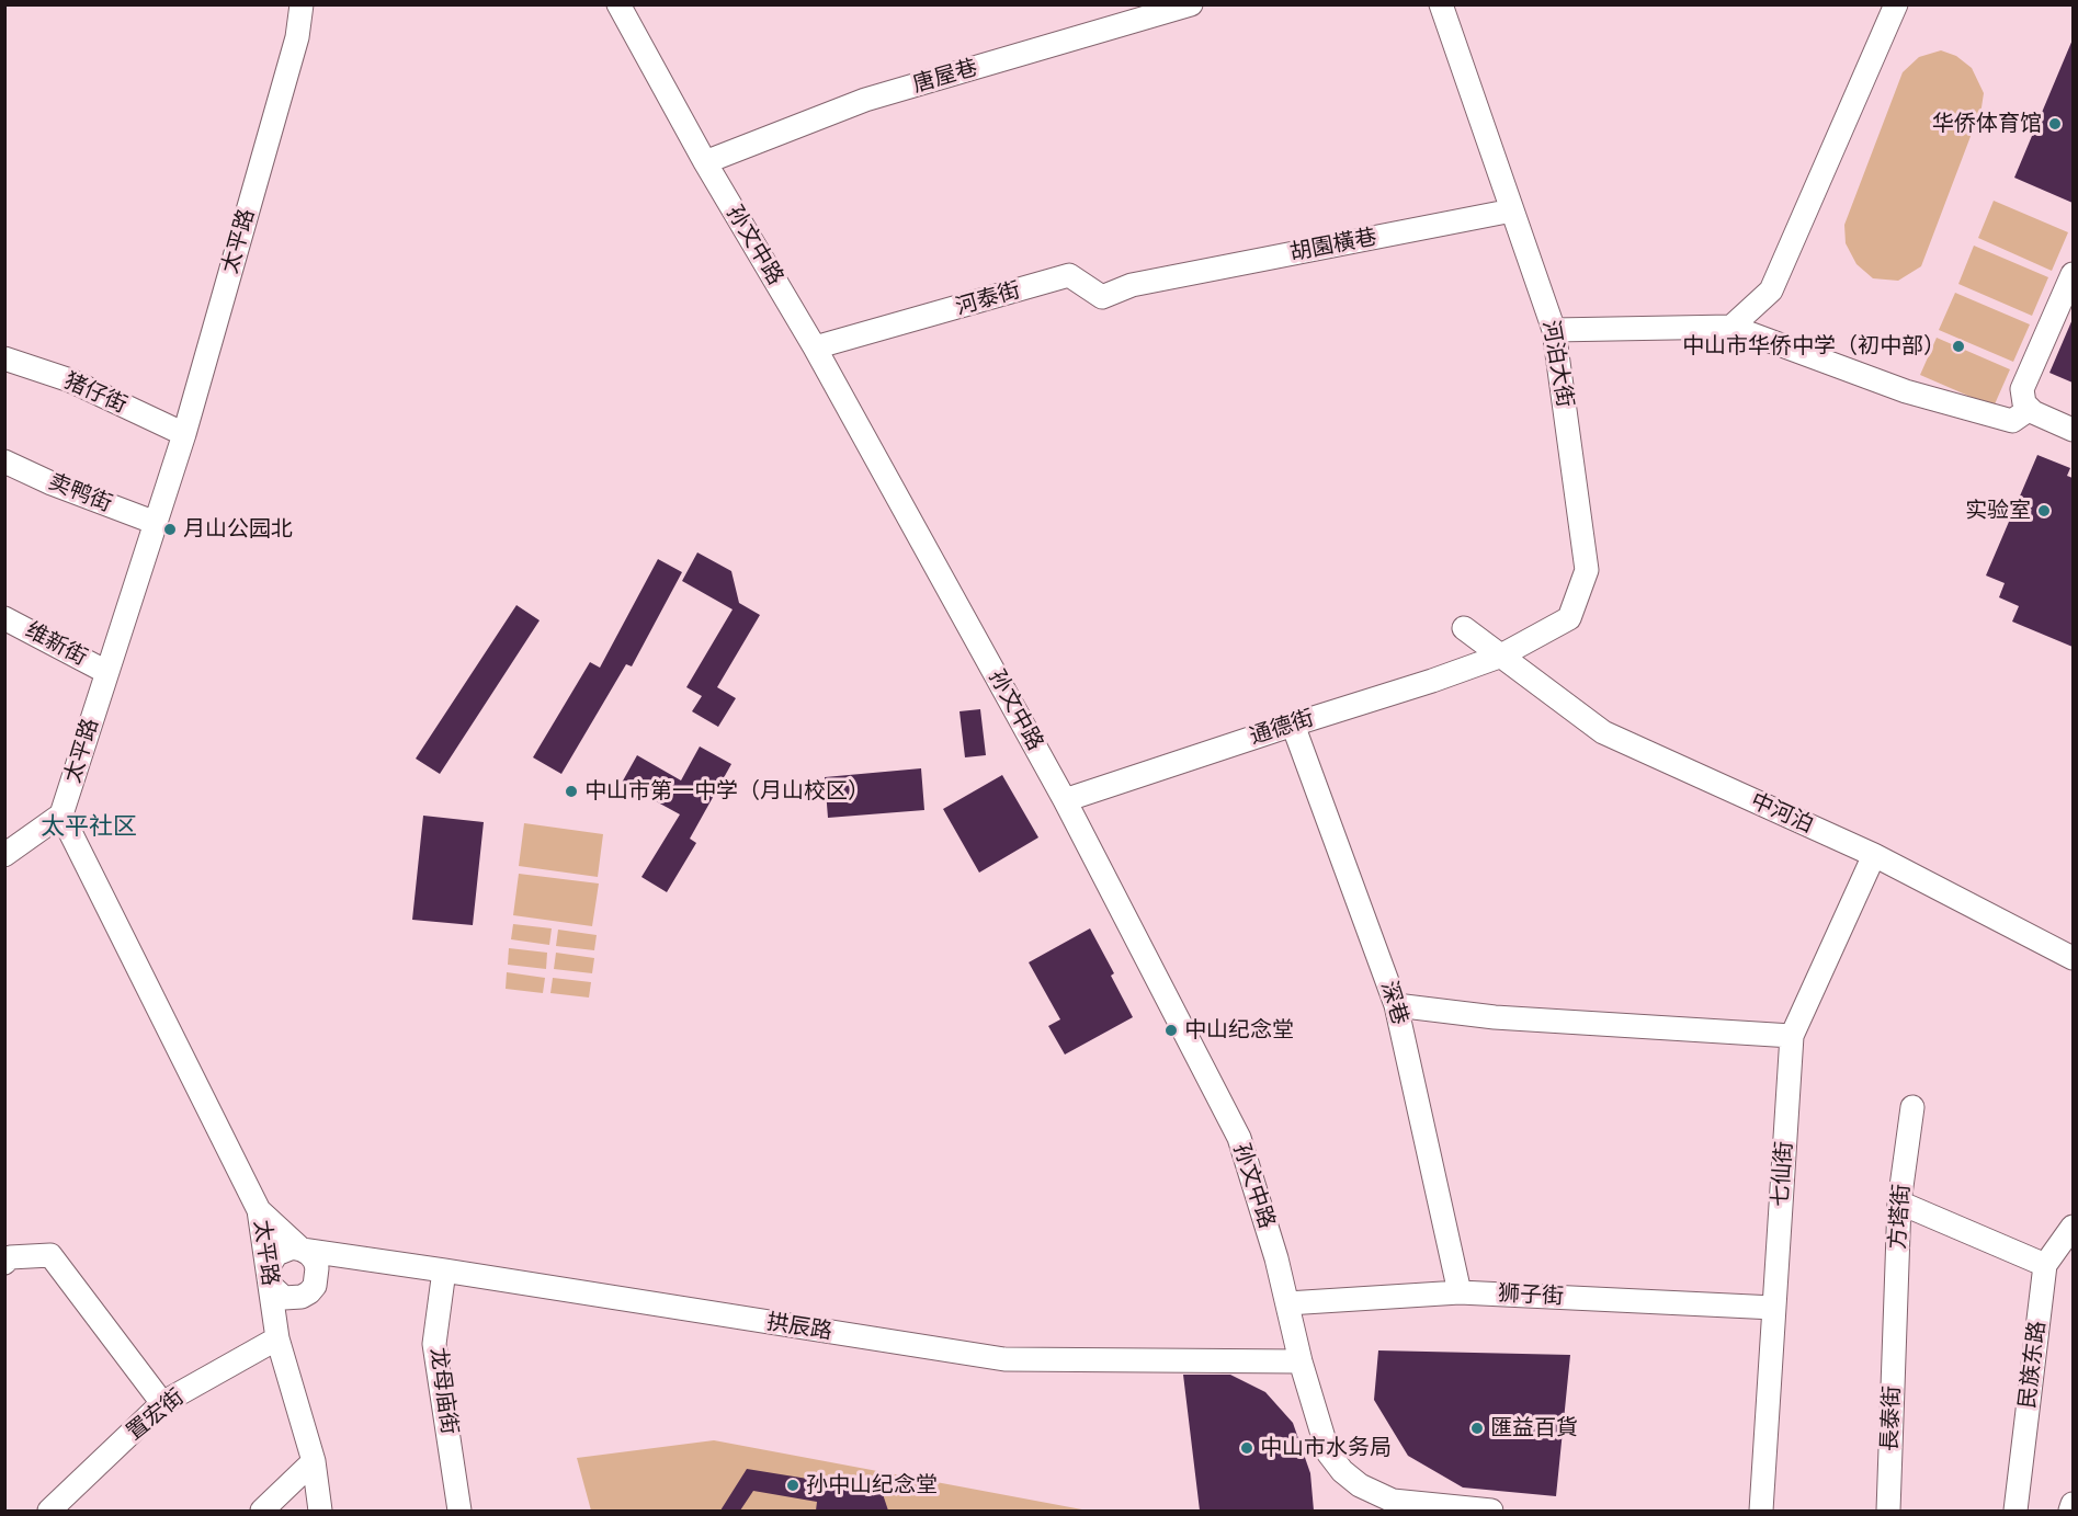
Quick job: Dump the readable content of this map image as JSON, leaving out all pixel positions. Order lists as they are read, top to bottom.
{
  "streets": {
    "street": [
      "唐屋巷",
      "太平路",
      "孙文中路",
      "胡園橫巷",
      "河泰街",
      "河泊大街",
      "猪仔街",
      "卖鸭街",
      "维新街",
      "通德街",
      "中河泊",
      "深巷",
      "七仙街",
      "方塔街",
      "狮子街",
      "拱辰路",
      "民族东路",
      "龙母庙街",
      "置宏街",
      "長泰街"
    ]
  },
  "crossings": [
    ["唐屋巷", "孙文中路"],
    ["太平路", "猪仔街"],
    ["太平路", "卖鸭街"],
    ["太平路", "维新街"],
    ["太平路", "拱辰路"],
    ["太平路", "置宏街"],
    ["孙文中路", "河泰街"],
    ["孙文中路", "通德街"],
    ["孙文中路", "狮子街"],
    ["孙文中路", "拱辰路"],
    ["胡園橫巷", "河泰街"],
    ["胡園橫巷", "河泊大街"],
    ["河泊大街", "通德街"],
    ["河泊大街", "中河泊"],
    ["通德街", "中河泊"],
    ["通德街", "深巷"],
    ["中河泊", "七仙街"],
    ["深巷", "狮子街"],
    ["七仙街", "狮子街"],
    ["方塔街", "長泰街"],
    ["拱辰路", "龙母庙街"]
  ],
  "districts": ["太平社区"],
  "places": [
    "华侨体育馆",
    "中山市华侨中学（初中部）",
    "实验室",
    "月山公园北",
    "中山市第一中学（月山校区）",
    "中山纪念堂",
    "匯益百貨",
    "中山市水务局",
    "孙中山纪念堂"
  ]
}
